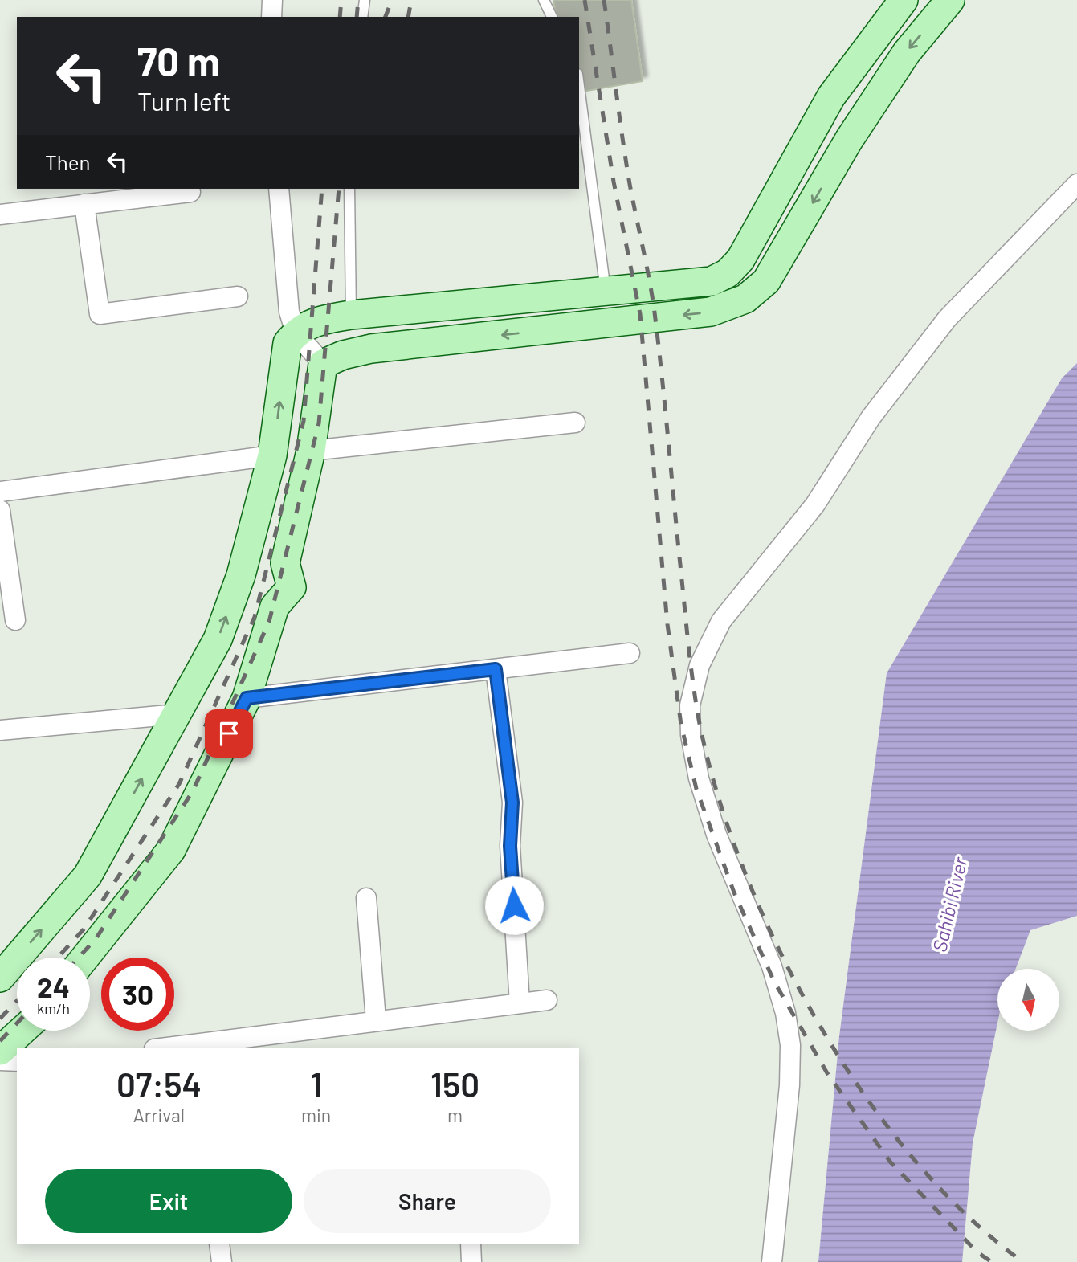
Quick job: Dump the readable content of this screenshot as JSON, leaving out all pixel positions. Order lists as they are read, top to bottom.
{
  "water": ["Sahibi River"],
  "north": "bottom",
  "page": {
    "turn": ["70 m", "Turn left"],
    "then": "Then",
    "speed": "24 km/h",
    "limit": "30",
    "eta": [
      "07:54",
      "Arrival",
      "1",
      "min",
      "150",
      "m"
    ],
    "buttons": ["Exit", "Share"]
  }
}
